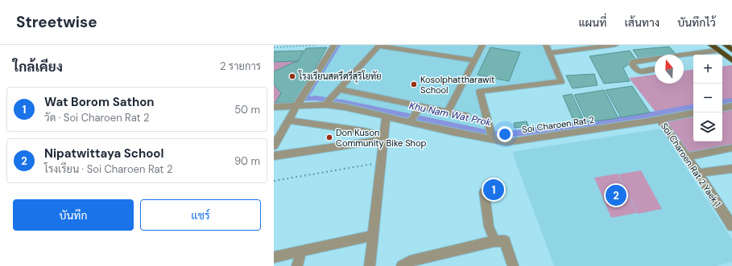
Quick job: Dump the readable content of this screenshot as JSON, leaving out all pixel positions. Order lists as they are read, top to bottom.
{
  "streets": {
    "street": ["Soi Charoen Rat 2", "Soi Charoen Rat 2 Yaek 1"]
  },
  "crossings": [
    ["Soi Charoen Rat 2", "Soi Charoen Rat 2 Yaek 1"]
  ],
  "water": ["Khu Nam Wat Prok"],
  "places": ["โรงเรียนสตรีศรีสุริโยทัย", "Kosolphattharawit School", "Don Kuson Community Bike Shop"],
  "north": "top",
  "page": {
    "header": "Streetwise",
    "nav": ["แผนที่", "เส้นทาง", "บันทึกไว้"],
    "heading": ["ใกล้เคียง", "2 รายการ"],
    "map_buttons": ["+", "−"],
    "list": [
      {
        "mark": "1",
        "name": "Wat Borom Sathon",
        "note": "วัด · Soi Charoen Rat 2",
        "value": "50 m"
      },
      {
        "mark": "2",
        "name": "Nipatwittaya School",
        "note": "โรงเรียน · Soi Charoen Rat 2",
        "value": "90 m"
      }
    ],
    "pins": ["1", "2"],
    "buttons": ["บันทึก", "แชร์"]
  }
}
